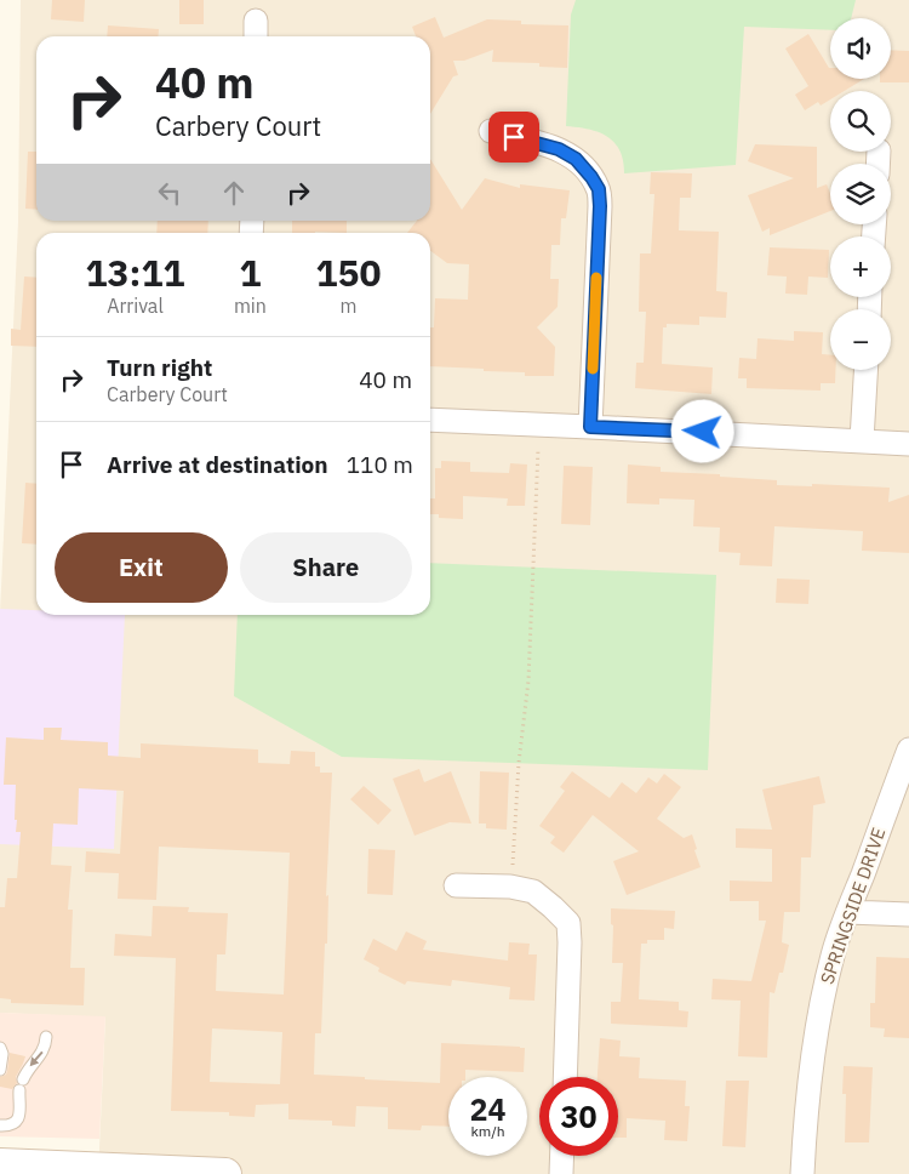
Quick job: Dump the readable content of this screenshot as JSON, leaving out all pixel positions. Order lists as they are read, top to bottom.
{
  "streets": {
    "street": ["SPRINGSIDE DRIVE"]
  },
  "page": {
    "map_buttons": ["+", "−"],
    "turn": ["40 m", "Carbery Court"],
    "eta": [
      "13:11",
      "Arrival",
      "1",
      "min",
      "150",
      "m"
    ],
    "list": [
      {
        "name": "Turn right",
        "note": "Carbery Court",
        "value": "40 m"
      },
      {
        "name": "Arrive at destination",
        "value": "110 m"
      }
    ],
    "buttons": ["Exit", "Share"],
    "speed": "24 km/h",
    "limit": "30"
  }
}
